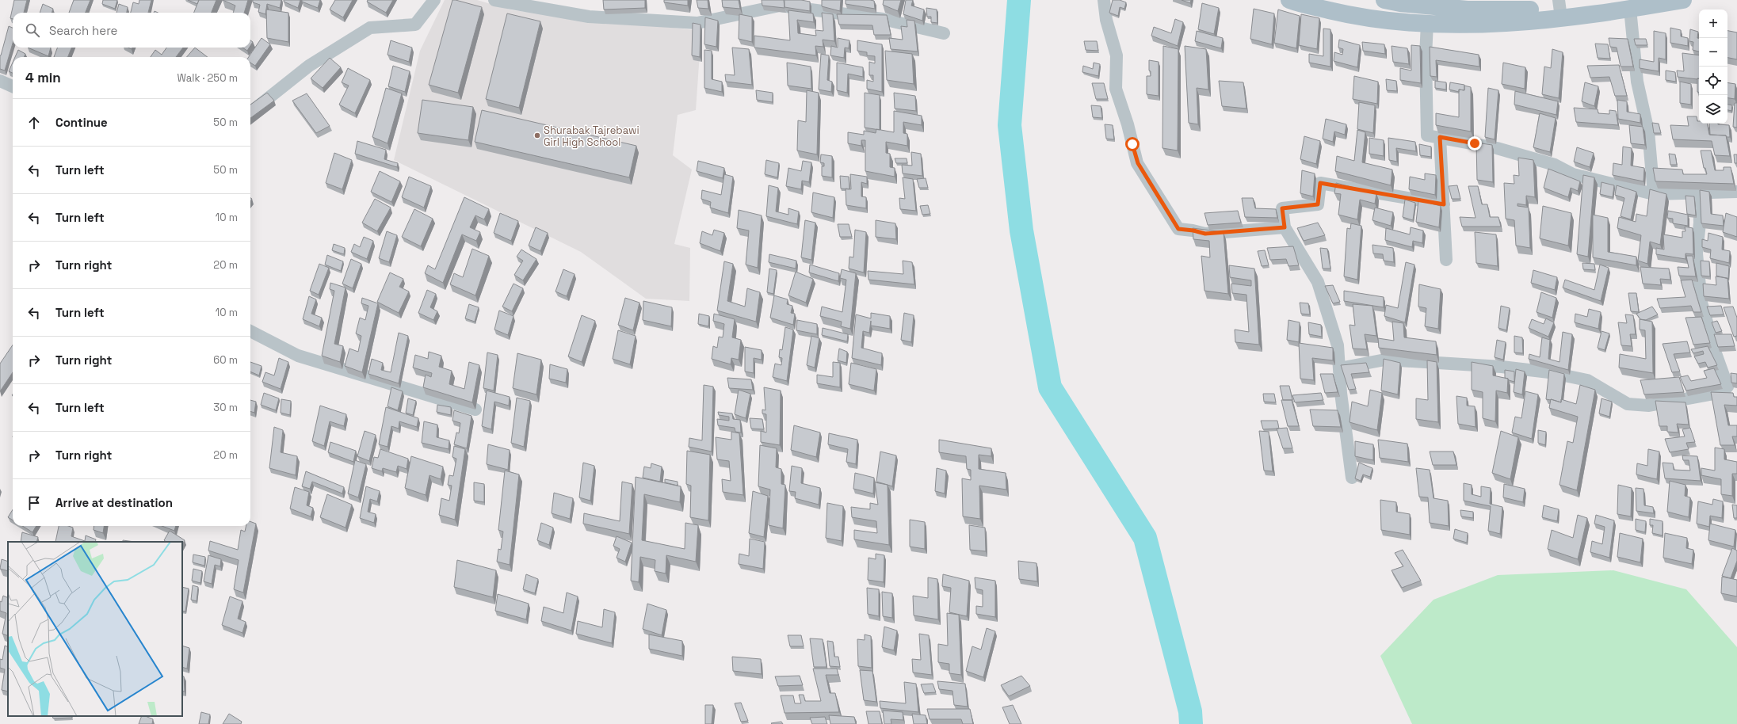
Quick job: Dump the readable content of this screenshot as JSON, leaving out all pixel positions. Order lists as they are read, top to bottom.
{
  "places": ["Shurabak Tajrebawi Girl High School"],
  "page": {
    "map_buttons": ["+", "−"],
    "search": "Search here",
    "heading": ["4 min", "Walk · 250 m"],
    "list": [
      ["Continue", "50 m"],
      ["Turn left", "50 m"],
      ["Turn left", "10 m"],
      ["Turn right", "20 m"],
      ["Turn left", "10 m"],
      ["Turn right", "60 m"],
      ["Turn left", "30 m"],
      ["Turn right", "20 m"],
      "Arrive at destination"
    ]
  }
}
